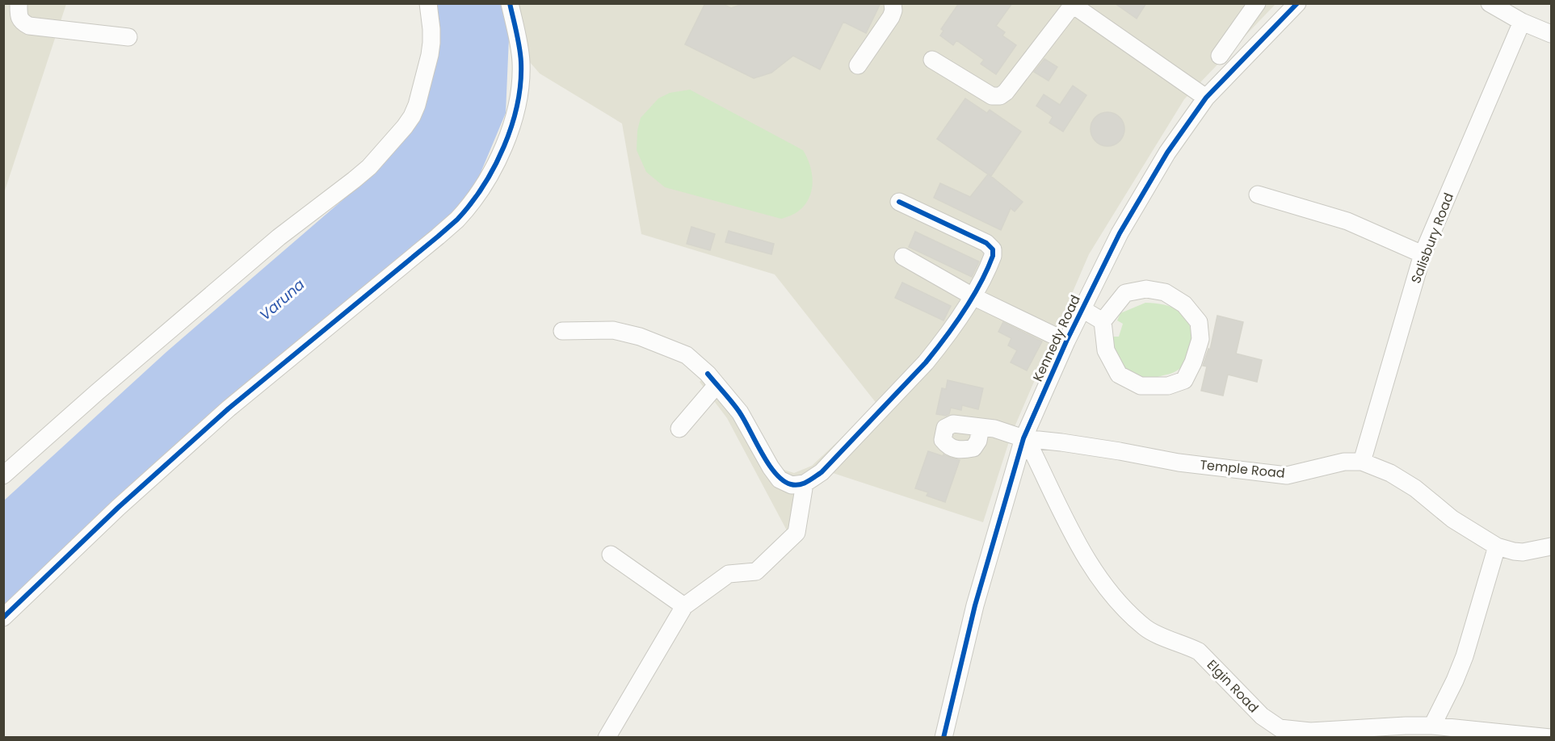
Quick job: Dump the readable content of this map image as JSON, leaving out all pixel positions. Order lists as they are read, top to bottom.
{
  "streets": {
    "street": [
      "Salisbury Road",
      "Kennedy Road",
      "Temple Road",
      "Elgin Road"
    ]
  },
  "crossings": [
    ["Salisbury Road", "Temple Road"],
    ["Kennedy Road", "Temple Road"],
    ["Kennedy Road", "Elgin Road"],
    ["Temple Road", "Elgin Road"]
  ],
  "water": ["Varuna"]
}
